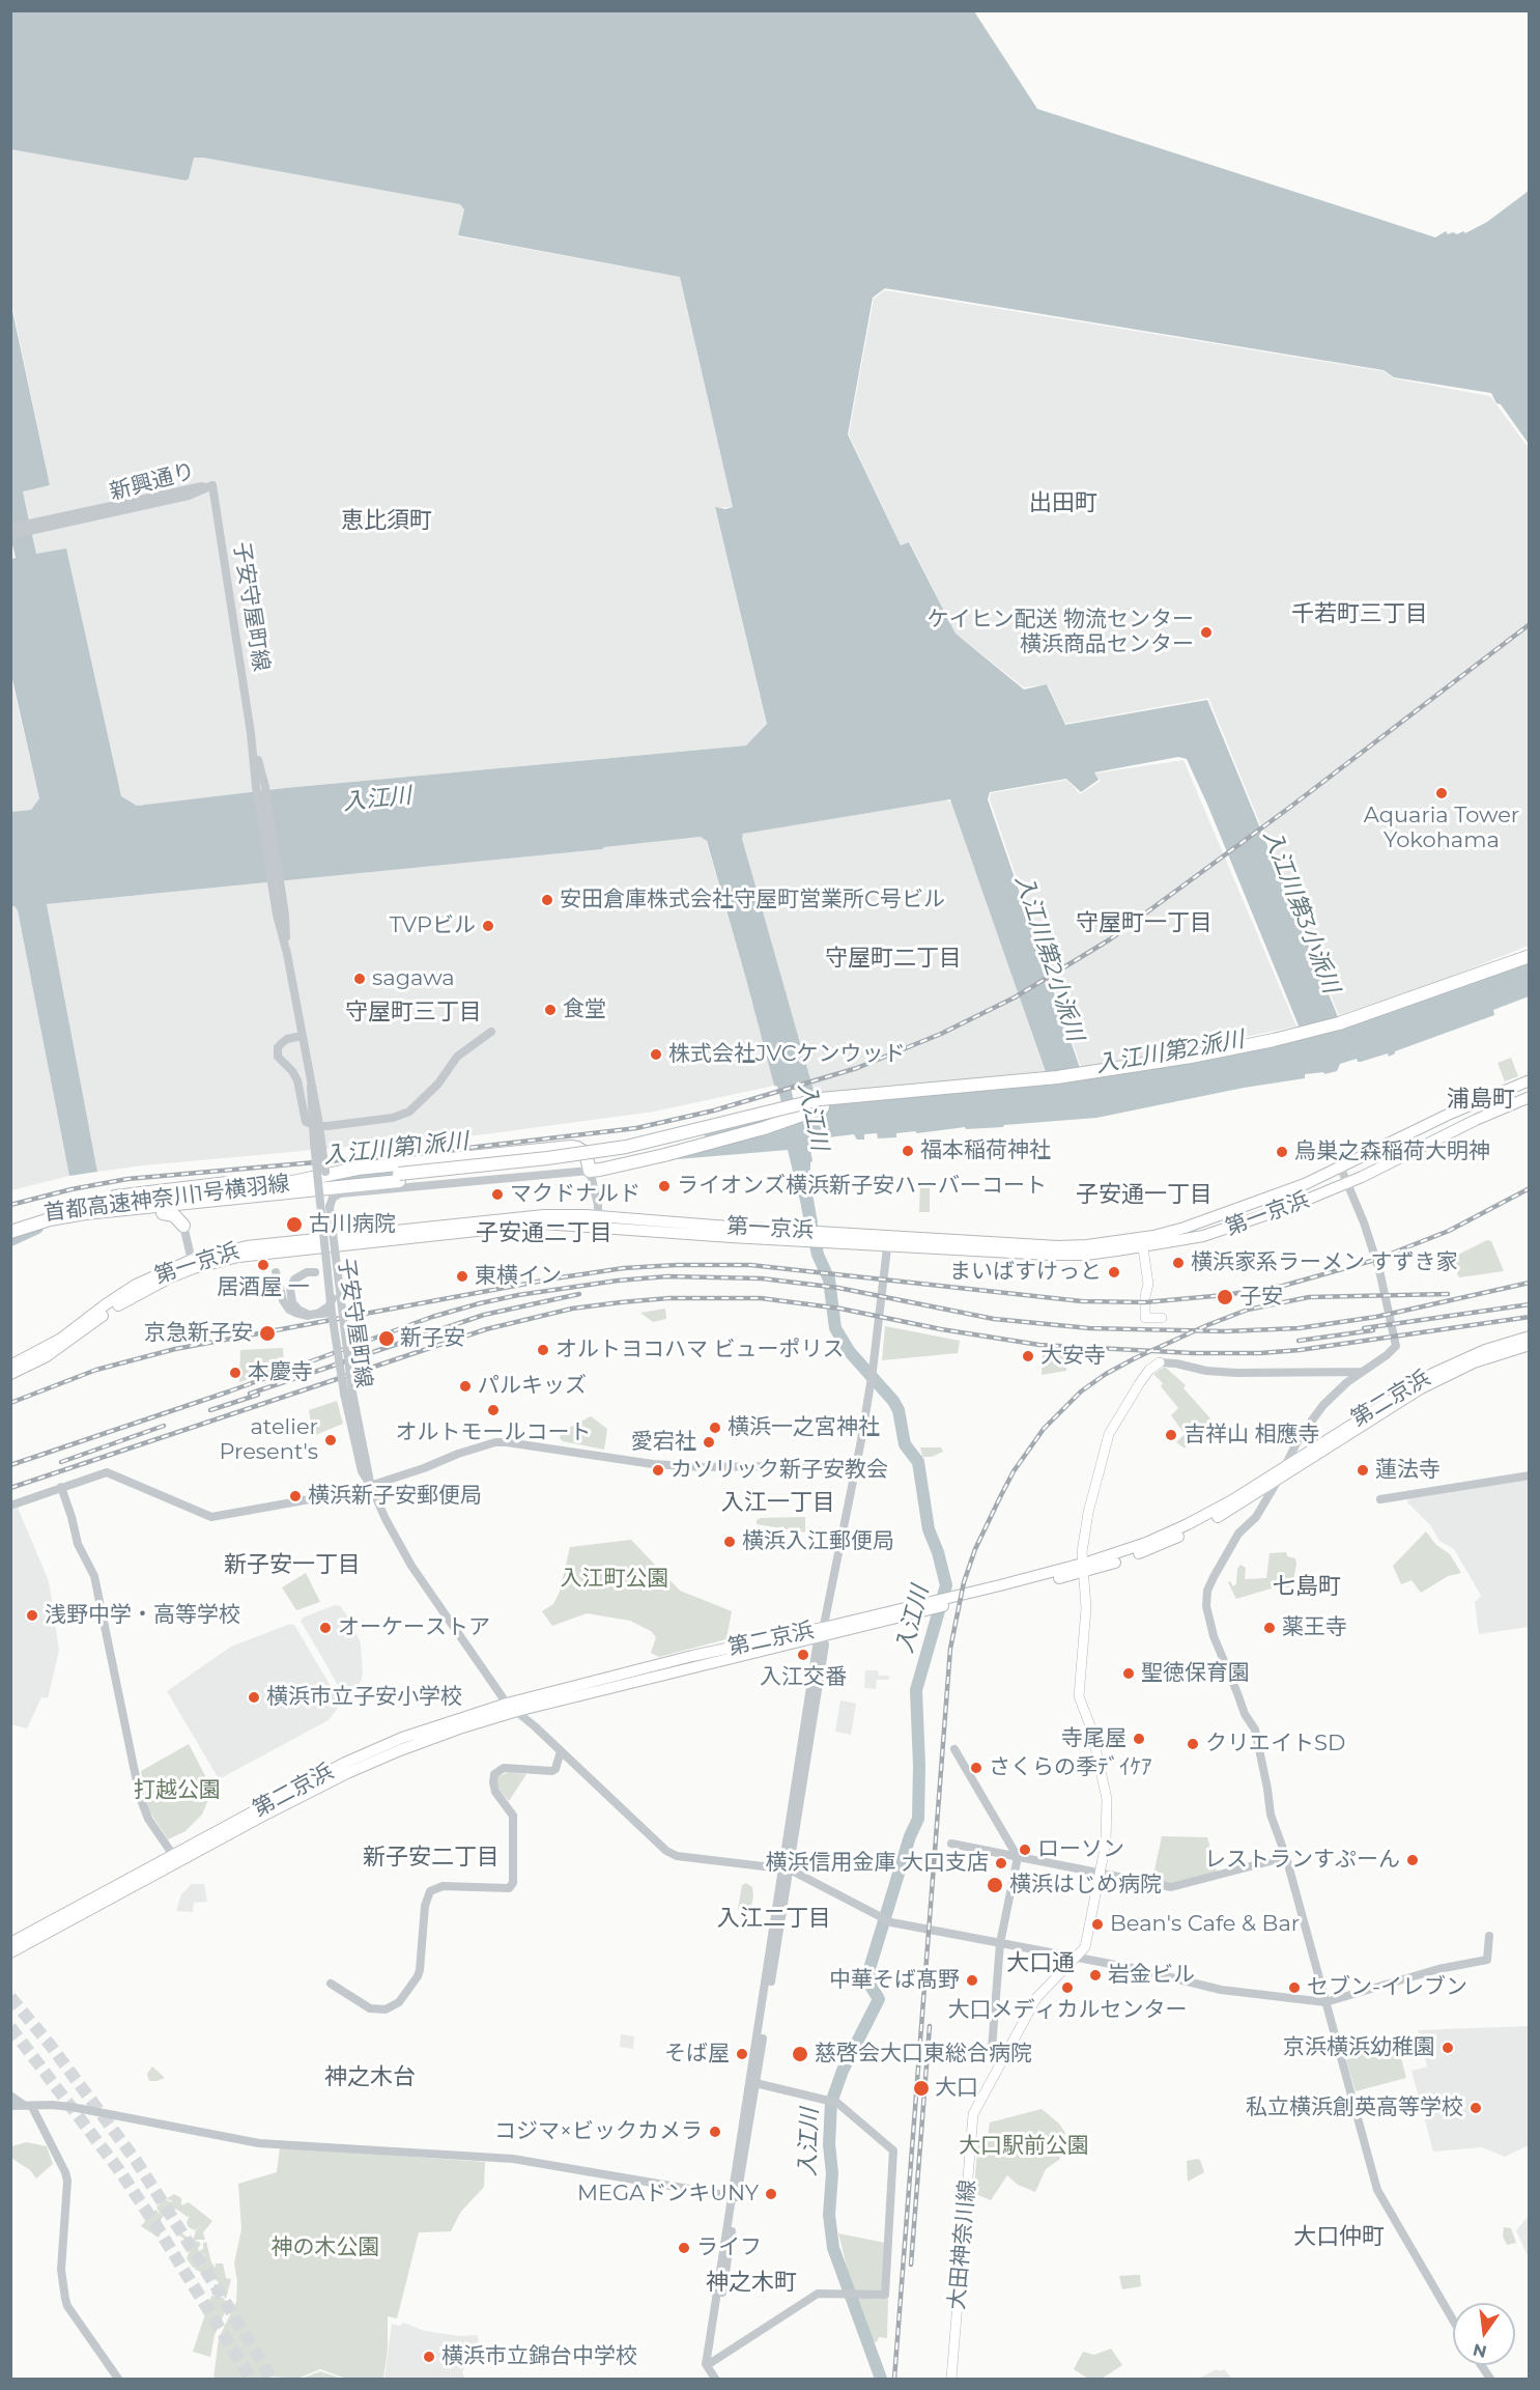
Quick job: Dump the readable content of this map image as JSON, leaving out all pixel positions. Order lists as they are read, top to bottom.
{
  "streets": {
    "highway": ["首都高速神奈川1号横羽線", "第一京浜", "第二京浜"],
    "main road": ["大田神奈川線"],
    "street": ["新興通り", "子安守屋町線"]
  },
  "crossings": [
    ["新興通り", "子安守屋町線"],
    ["子安守屋町線", "第二京浜"]
  ],
  "districts": [
    "出田町",
    "恵比須町",
    "千若町三丁目",
    "守屋町一丁目",
    "守屋町二丁目",
    "守屋町三丁目",
    "浦島町",
    "子安通一丁目",
    "子安通二丁目",
    "入江一丁目",
    "新子安一丁目",
    "七島町",
    "新子安二丁目",
    "入江二丁目",
    "大口通",
    "神之木台",
    "大口仲町",
    "神之木町"
  ],
  "water": [
    "入江川",
    "入江川第3小派川",
    "入江川第2小派川",
    "入江川第2派川",
    "入江川第1派川"
  ],
  "parks": [
    "入江町公園",
    "打越公園",
    "大口駅前公園",
    "神の木公園"
  ],
  "places": [
    "ケイヒン配送 物流センター 横浜商品センター",
    "Aquaria Tower Yokohama",
    "安田倉庫株式会社守屋町営業所C号ビル",
    "TVPビル",
    "sagawa",
    "食堂",
    "株式会社JVCケンウッド",
    "福本稲荷神社",
    "烏巣之森稲荷大明神",
    "ライオンズ横浜新子安ハーバーコート",
    "マクドナルド",
    "古川病院",
    "横浜家系ラーメン すずき家",
    "居酒屋 一",
    "まいばすけっと",
    "東横イン",
    "子安",
    "京急新子安",
    "新子安",
    "オルトヨコハマ ビューポリス",
    "大安寺",
    "本慶寺",
    "パルキッズ",
    "オルトモールコート",
    "横浜一之宮神社",
    "吉祥山 相應寺",
    "atelier Present's",
    "愛宕社",
    "カソリック新子安教会",
    "蓮法寺",
    "横浜新子安郵便局",
    "横浜入江郵便局",
    "浅野中学・高等学校",
    "オーケーストア",
    "薬王寺",
    "入江交番",
    "聖徳保育園",
    "横浜市立子安小学校",
    "寺尾屋",
    "クリエイトSD",
    "さくらの季ﾃﾞｲｹｱ",
    "ローソン",
    "レストランすぷーん",
    "横浜信用金庫 大口支店",
    "横浜はじめ病院",
    "Bean's Cafe & Bar",
    "岩金ビル",
    "中華そば髙野",
    "大口メディカルセンター",
    "セブン-イレブン",
    "京浜横浜幼稚園",
    "そば屋",
    "慈啓会大口東総合病院",
    "大口",
    "私立横浜創英高等学校",
    "コジマ×ビックカメラ",
    "MEGAドンキUNY",
    "ライフ",
    "横浜市立錦台中学校"
  ],
  "north": "bottom"
}
